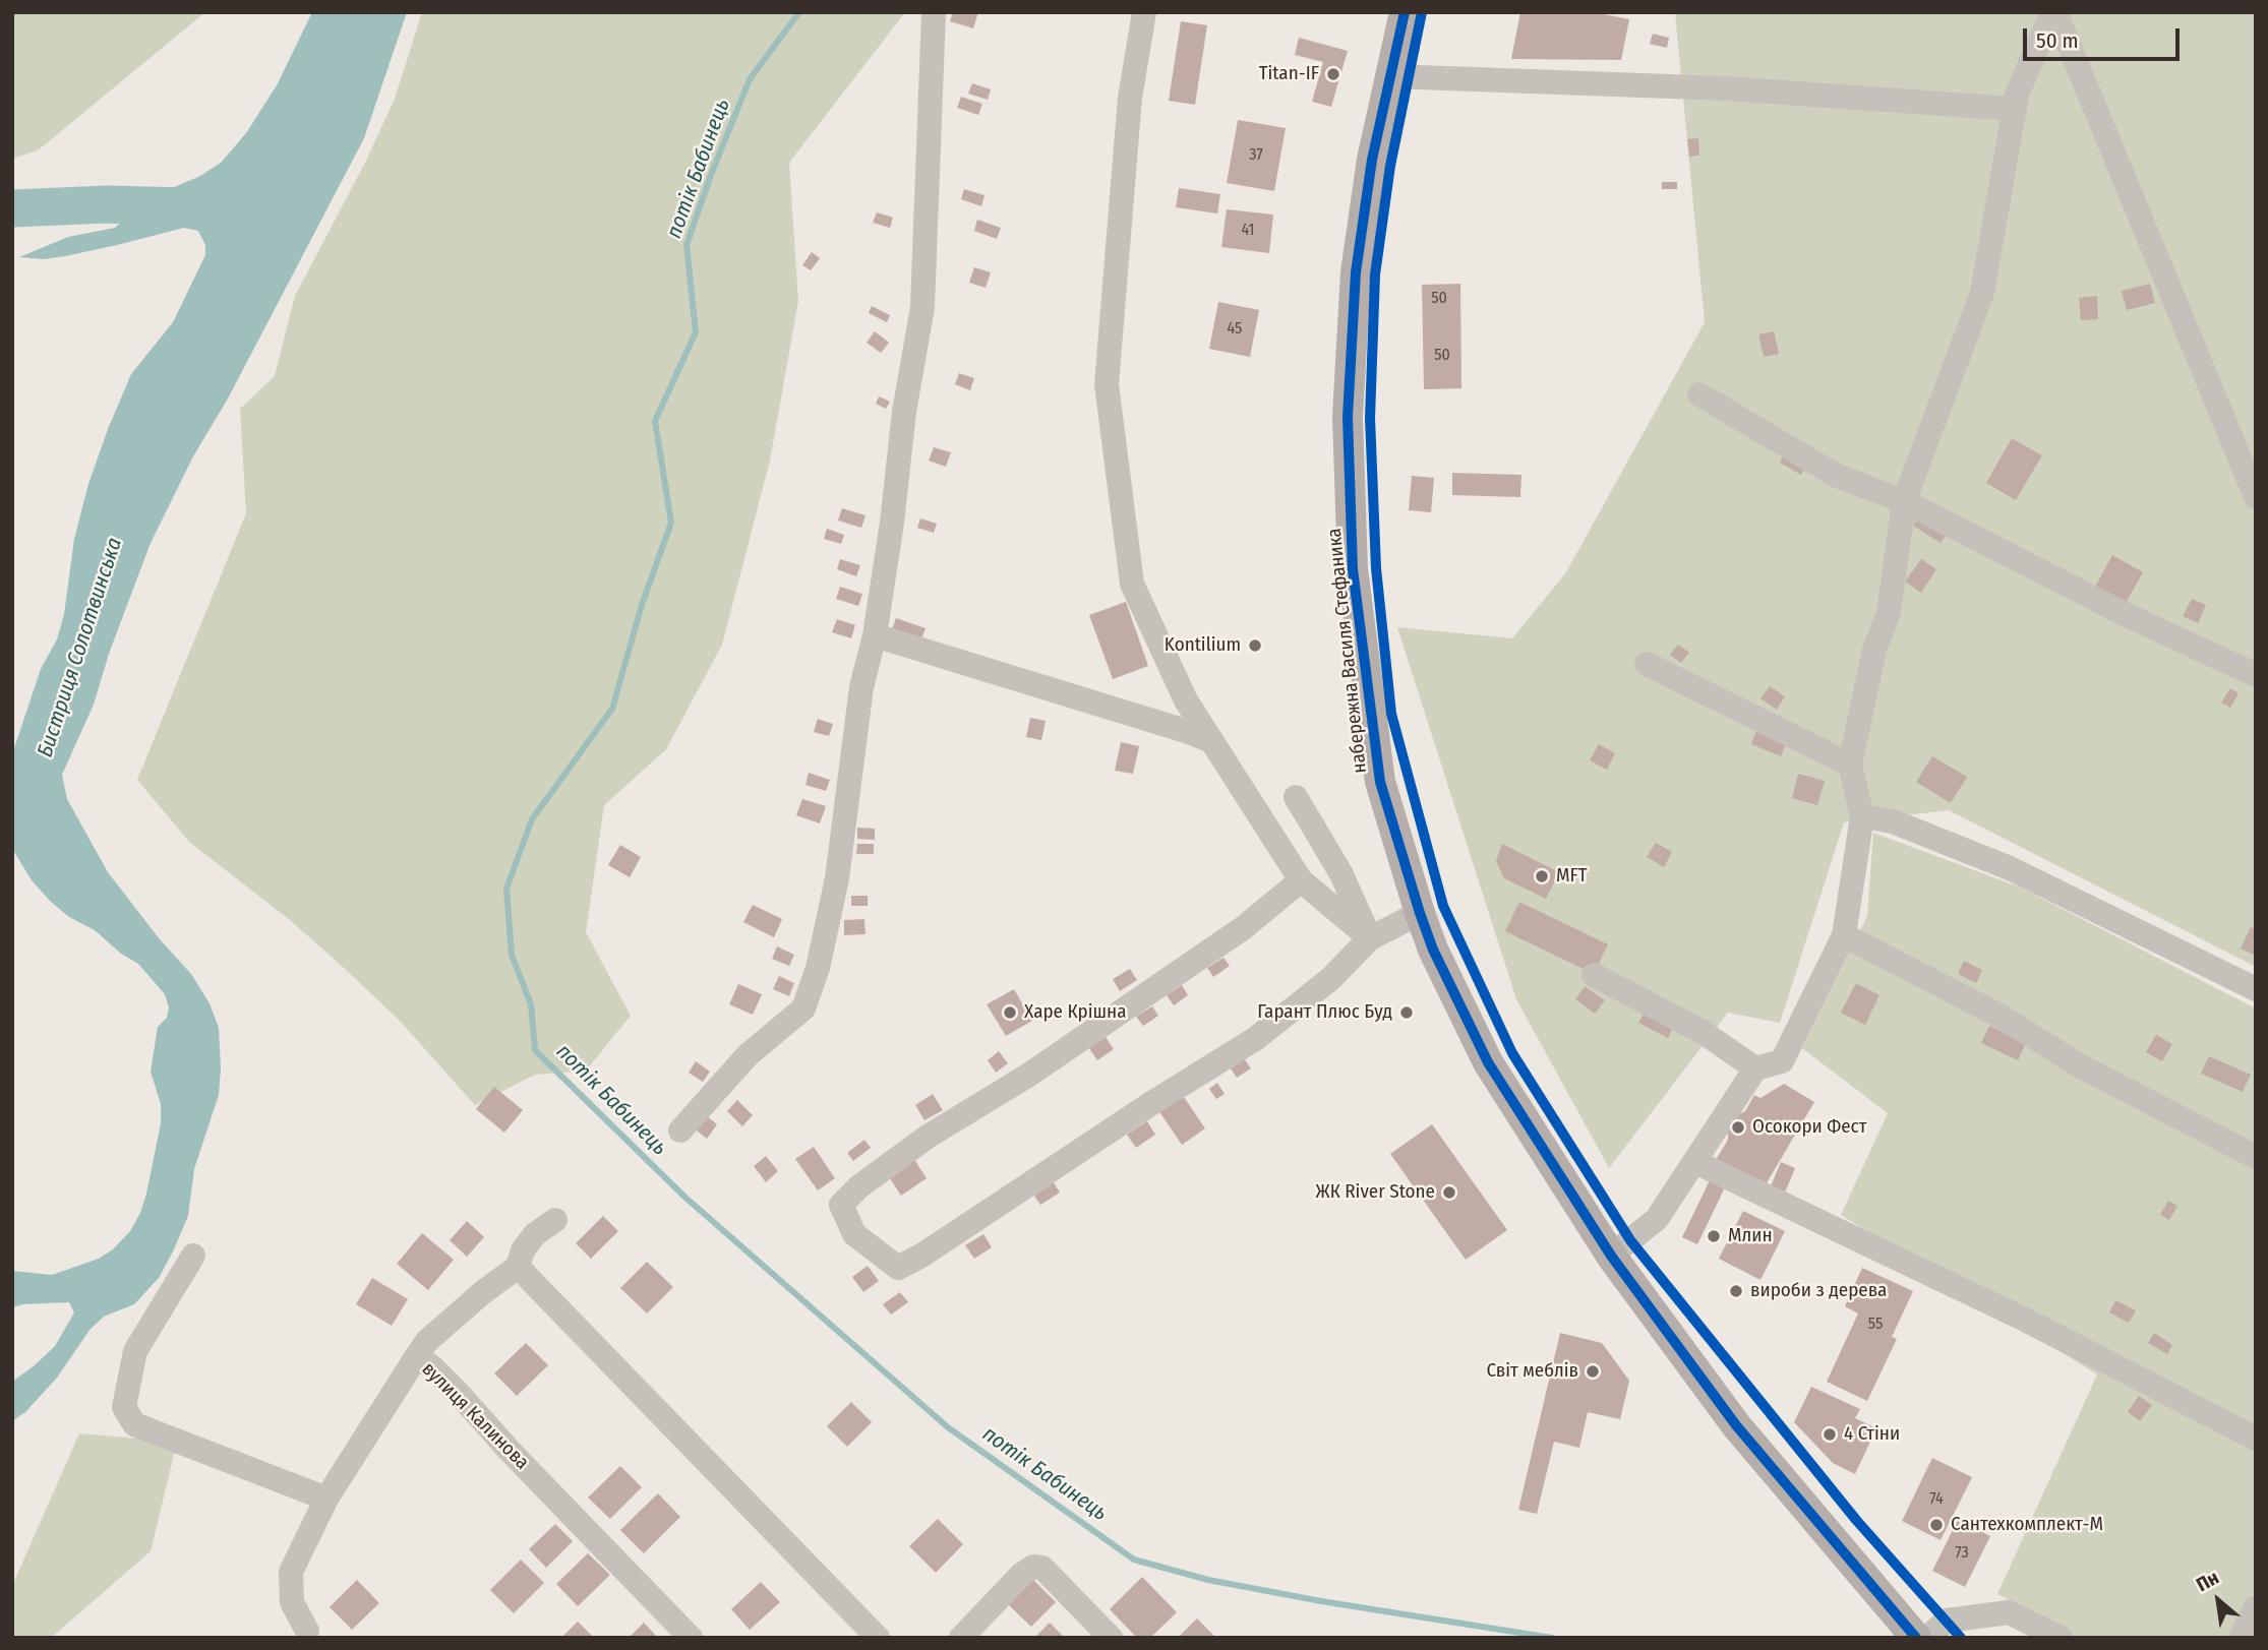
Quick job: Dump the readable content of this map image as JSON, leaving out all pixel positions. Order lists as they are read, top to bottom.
{
  "streets": {
    "main road": ["набережна Василя Стефаника"],
    "street": ["вулиця Калинова"]
  },
  "water": ["потік Бабинець", "Бистриця Солотвинська"],
  "places": [
    "Titan-IF",
    "Kontilium",
    "MFT",
    "Харе Крішна",
    "Гарант Плюс Буд",
    "Осокори Фест",
    "ЖК River Stone",
    "Млин",
    "вироби з дерева",
    "Світ меблів",
    "4 Стіни",
    "Сантехкомплект-М"
  ],
  "house_numbers": [
    "37",
    "41",
    "50",
    "45",
    "50",
    "55",
    "74",
    "73"
  ],
  "scale_bar": "50 m",
  "north": "top left"
}
